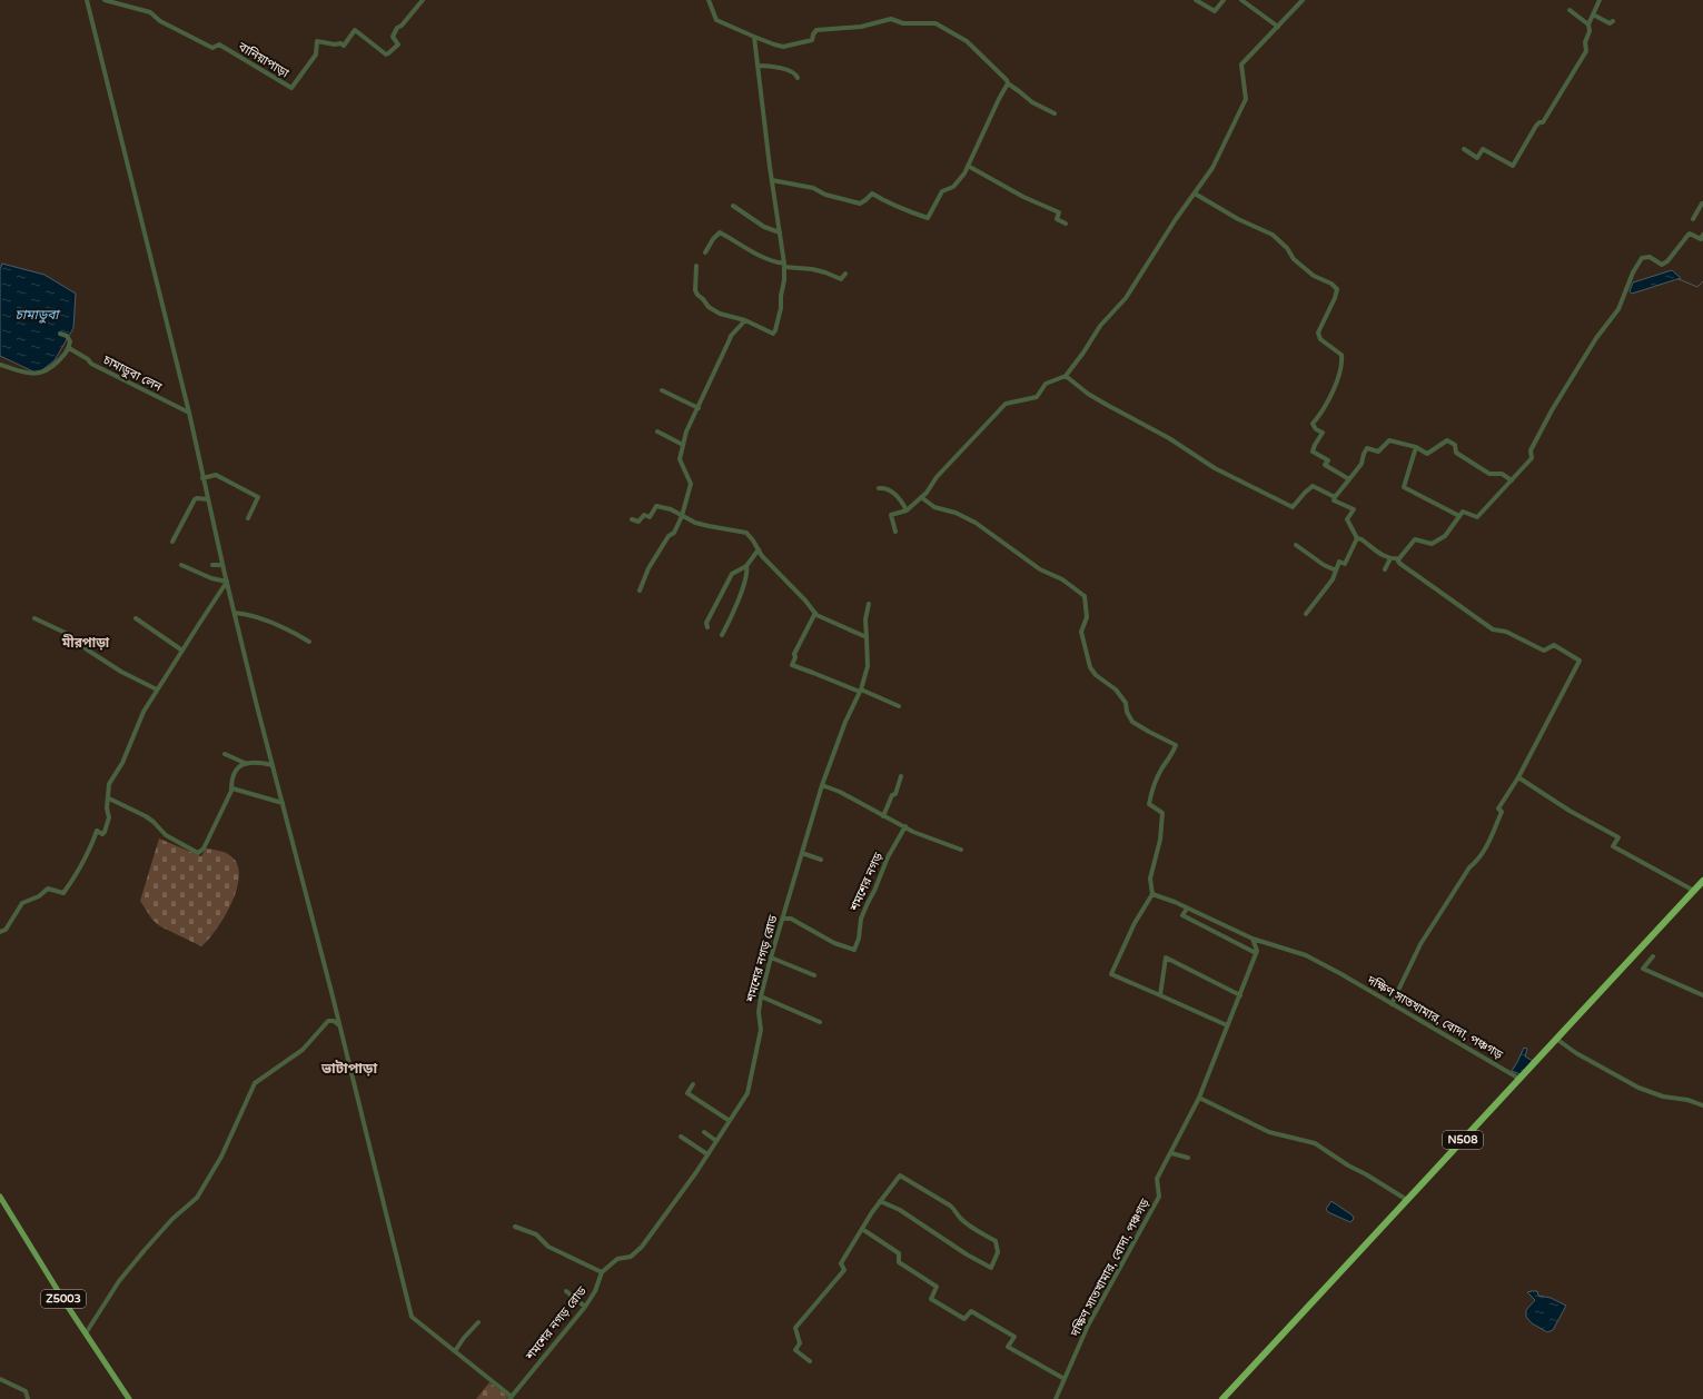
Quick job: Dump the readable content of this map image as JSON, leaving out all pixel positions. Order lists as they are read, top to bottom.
{
  "streets": {
    "highway": ["N508"],
    "main road": ["Z5003"],
    "street": [
      "বানিয়াপাড়া",
      "চামাডুবা লেন",
      "শমশের নগড়",
      "শমশের নগড় রোড",
      "দক্ষিণ সাতখামার, বোদা, পঞ্চগড়"
    ]
  },
  "crossings": [
    ["শমশের নগড়", "শমশের নগড় রোড"],
    ["দক্ষিণ সাতখামার, বোদা, পঞ্চগড়", "N508"]
  ],
  "districts": ["মীরপাড়া", "ভাটাপাড়া"],
  "water": ["চামাডুবা"]
}
